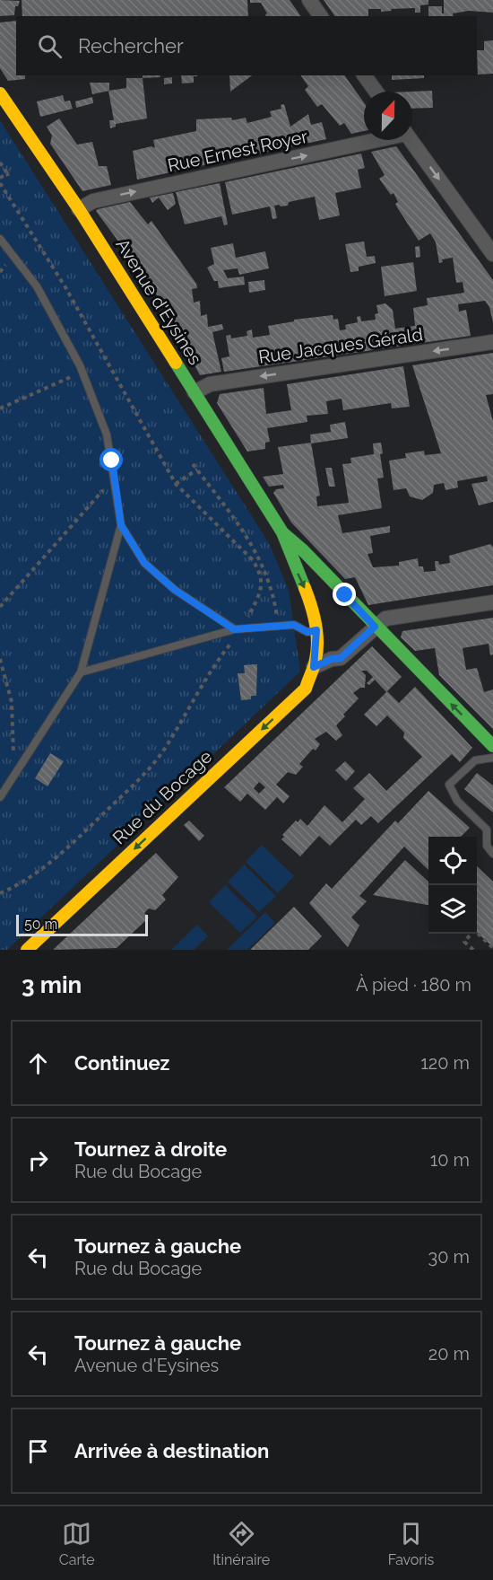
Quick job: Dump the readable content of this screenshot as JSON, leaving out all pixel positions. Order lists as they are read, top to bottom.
{
  "streets": {
    "street": [
      "Rue Ernest Royer",
      "Avenue d'Eysines",
      "Rue Jacques Gérald",
      "Rue du Bocage"
    ]
  },
  "crossings": [
    ["Rue Ernest Royer", "Avenue d'Eysines"],
    ["Avenue d'Eysines", "Rue Jacques Gérald"],
    ["Avenue d'Eysines", "Rue du Bocage"]
  ],
  "one_way": ["Rue Ernest Royer", "Rue Jacques Gérald", "Rue du Bocage"],
  "scale_bar": "50 m",
  "north": "top",
  "page": {
    "search": "Rechercher",
    "scale": "50 m",
    "heading": ["3 min", "À pied · 180 m"],
    "list": [
      ["Continuez", "120 m"],
      ["Tournez à droite", "Rue du Bocage", "10 m"],
      ["Tournez à gauche", "Rue du Bocage", "30 m"],
      ["Tournez à gauche", "Avenue d'Eysines", "20 m"],
      "Arrivée à destination"
    ],
    "nav": ["Carte", "Itinéraire", "Favoris"]
  }
}
